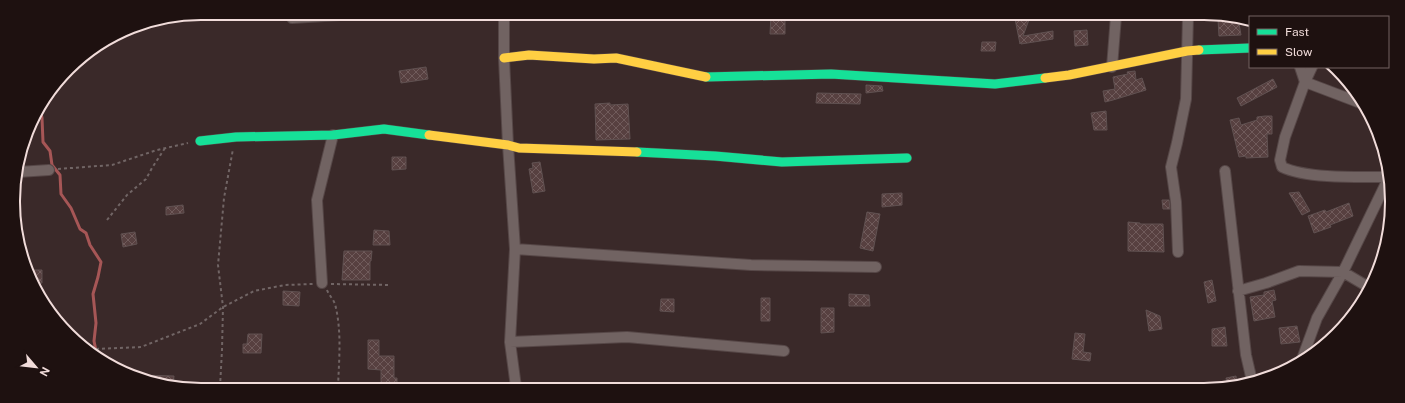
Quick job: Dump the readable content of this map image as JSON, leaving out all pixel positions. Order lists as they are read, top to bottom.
{
  "legend": ["Fast", "Slow"],
  "north": "bottom right"
}
